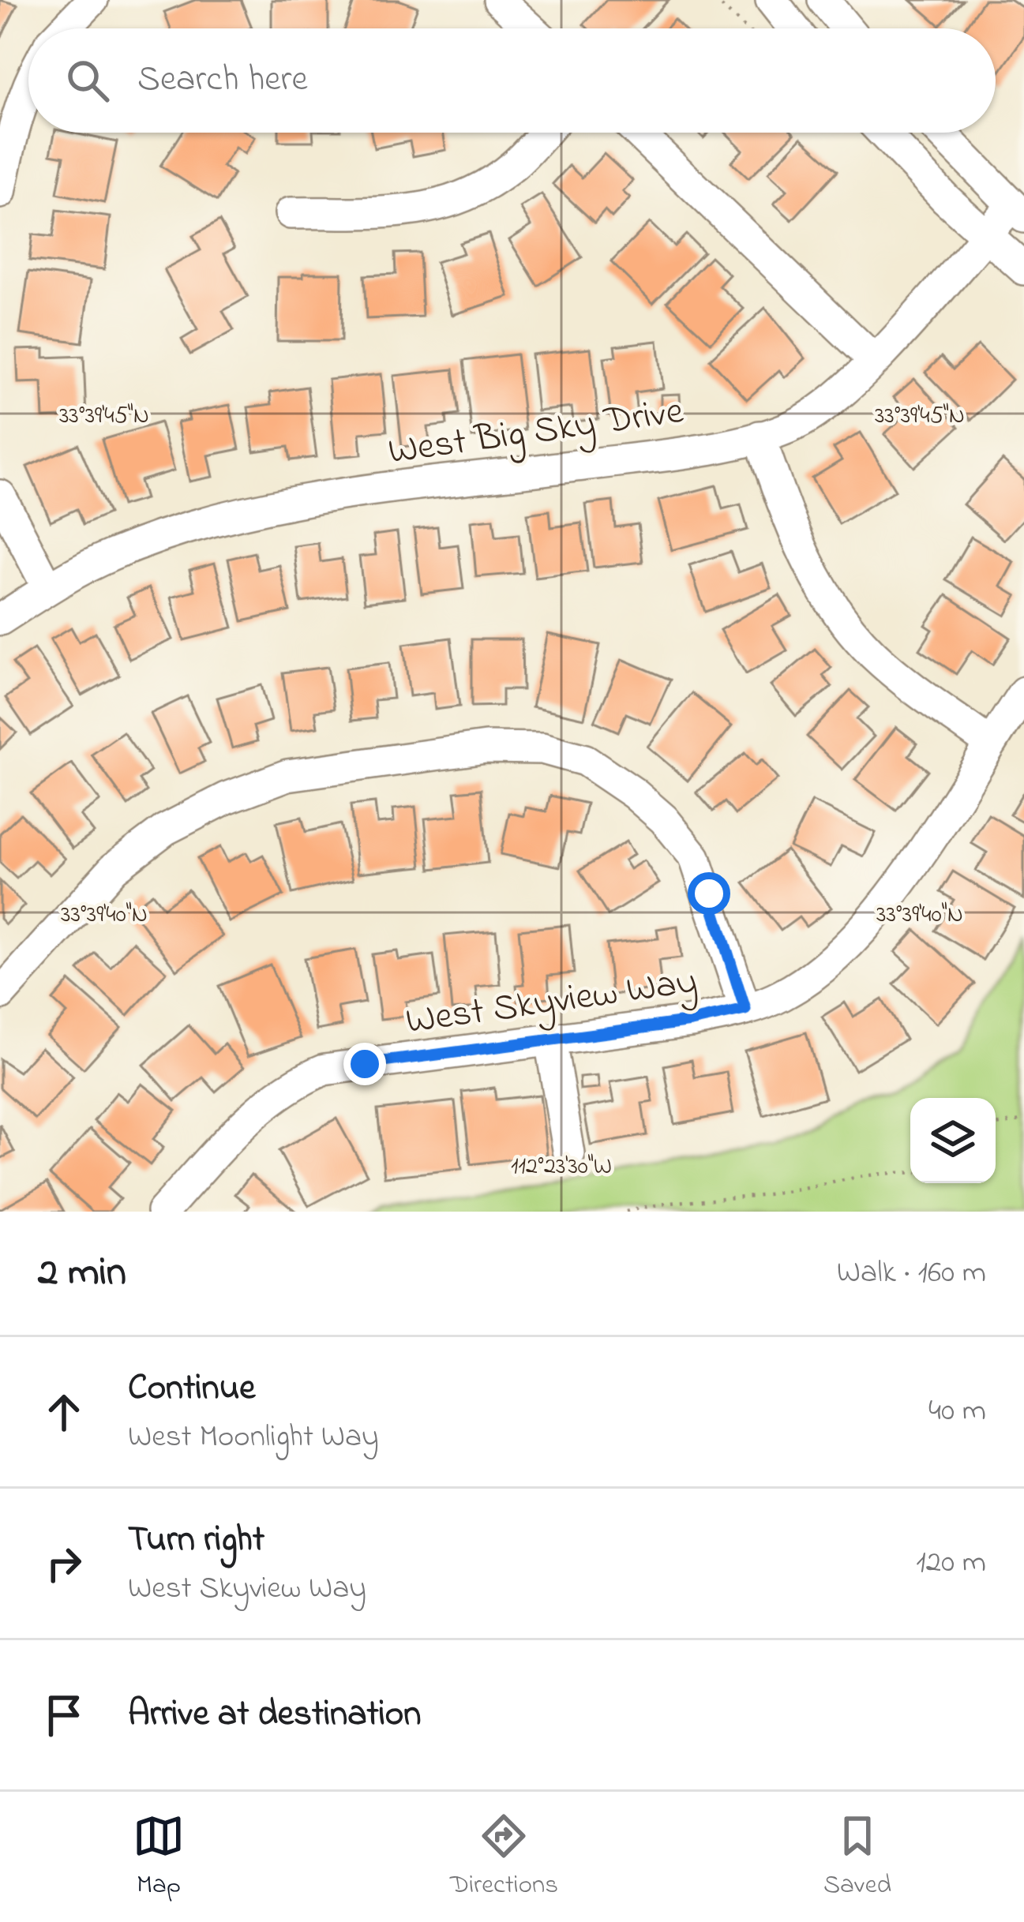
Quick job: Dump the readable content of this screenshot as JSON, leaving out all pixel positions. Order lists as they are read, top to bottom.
{
  "streets": {
    "street": ["West Big Sky Drive", "West Skyview Way"]
  },
  "page": {
    "search": "Search here",
    "heading": ["2 min", "Walk · 160 m"],
    "list": [
      ["Continue", "West Moonlight Way", "40 m"],
      ["Turn right", "West Skyview Way", "120 m"],
      "Arrive at destination"
    ],
    "nav": ["Map", "Directions", "Saved"]
  },
  "coordinates": ["33°39'45\"N", "33°39'40\"N", "112°23'30\"W"]
}
